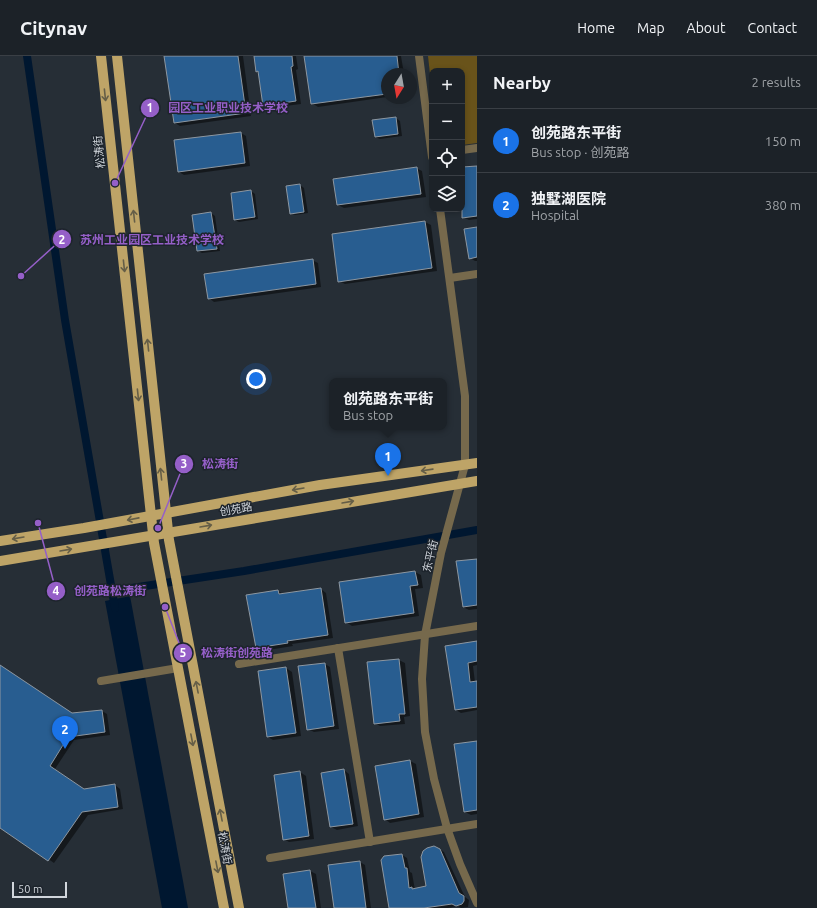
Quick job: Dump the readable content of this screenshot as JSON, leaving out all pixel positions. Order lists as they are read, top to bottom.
{
  "streets": {
    "main road": ["松涛街", "创苑路"],
    "street": ["东平街"]
  },
  "crossings": [
    ["松涛街", "创苑路"],
    ["创苑路", "东平街"]
  ],
  "places": [
    "园区工业职业技术学校",
    "苏州工业园区工业技术学校",
    "创苑路松涛街",
    "松涛街",
    "松涛街创苑路"
  ],
  "scale_bar": "50 m",
  "north": "bottom",
  "page": {
    "header": "Citynav",
    "nav": [
      "Home",
      "Map",
      "About",
      "Contact"
    ],
    "heading": ["Nearby", "2 results"],
    "map_buttons": ["+", "−"],
    "list": [
      {
        "mark": "1",
        "name": "创苑路东平街",
        "note": "Bus stop · 创苑路",
        "value": "150 m"
      },
      {
        "mark": "2",
        "name": "独墅湖医院",
        "note": "Hospital",
        "value": "380 m"
      }
    ],
    "popup": ["创苑路东平街", "Bus stop"],
    "pins": ["1", "2"],
    "scale": "50 m"
  }
}
